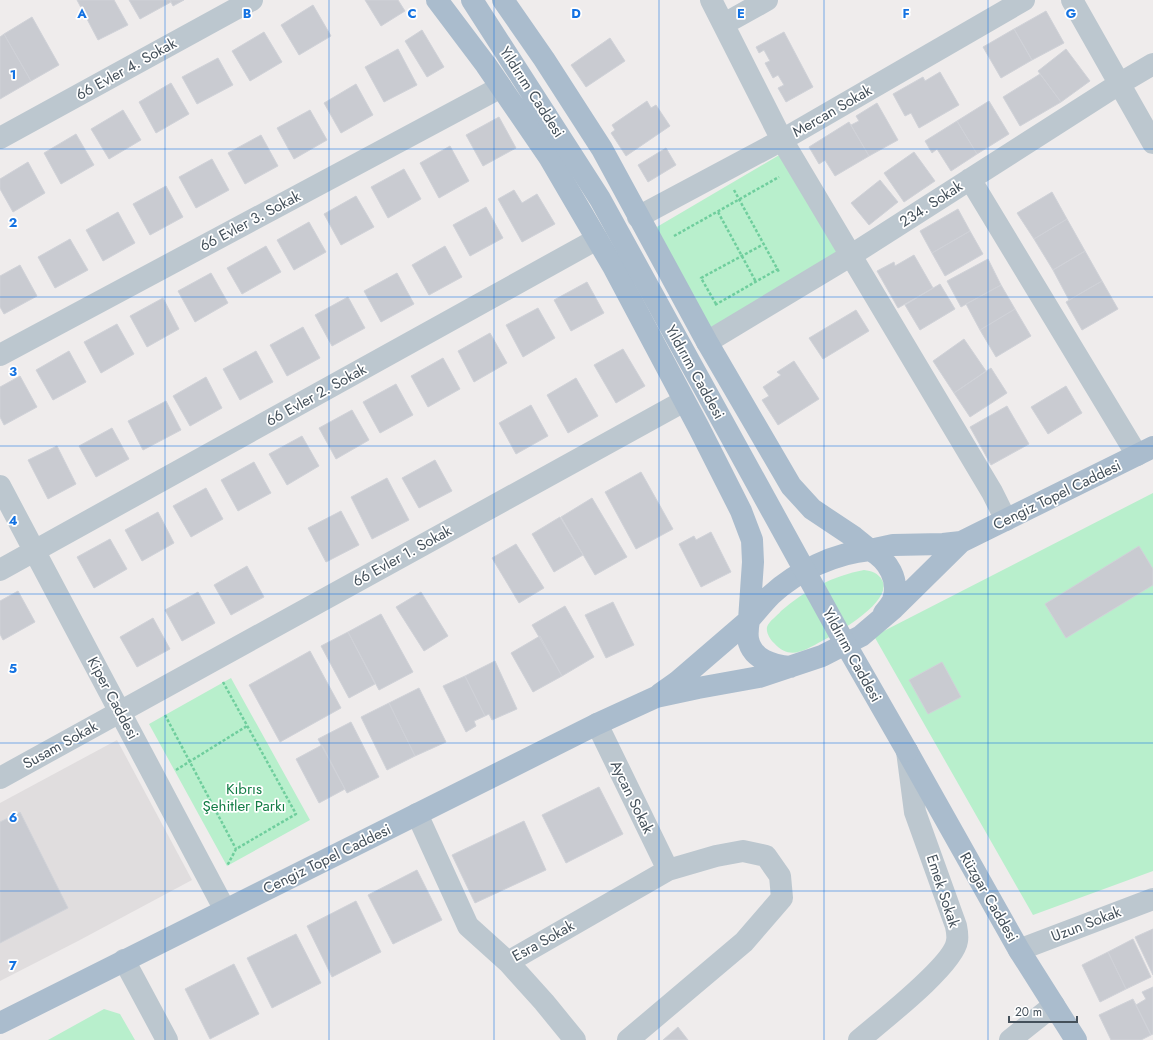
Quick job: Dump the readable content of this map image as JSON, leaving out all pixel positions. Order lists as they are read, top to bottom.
{
  "streets": {
    "main road": ["Yıldırım Caddesi", "Cengiz Topel Caddesi", "Rüzgar Caddesi"],
    "street": [
      "66 Evler 4. Sokak",
      "Mercan Sokak",
      "234. Sokak",
      "66 Evler 3. Sokak",
      "66 Evler 2. Sokak",
      "66 Evler 1. Sokak",
      "Kiper Caddesi",
      "Susam Sokak",
      "Aycan Sokak",
      "Emek Sokak",
      "Uzun Sokak",
      "Esra Sokak"
    ]
  },
  "crossings": [
    ["Yıldırım Caddesi", "Emek Sokak"],
    ["Yıldırım Caddesi", "Rüzgar Caddesi"],
    ["66 Evler 2. Sokak", "Kiper Caddesi"],
    ["Cengiz Topel Caddesi", "Kiper Caddesi"],
    ["Cengiz Topel Caddesi", "Aycan Sokak"],
    ["Cengiz Topel Caddesi", "Esra Sokak"],
    ["66 Evler 1. Sokak", "Kiper Caddesi"],
    ["66 Evler 1. Sokak", "Susam Sokak"],
    ["Kiper Caddesi", "Susam Sokak"],
    ["Aycan Sokak", "Esra Sokak"],
    ["Emek Sokak", "Rüzgar Caddesi"],
    ["Rüzgar Caddesi", "Uzun Sokak"]
  ],
  "parks": ["Kıbrıs Şehitler Parkı"],
  "scale_bar": "20 m",
  "grid": {
    "columns": [
      "A",
      "B",
      "C",
      "D",
      "E",
      "F",
      "G"
    ],
    "rows": [
      "1",
      "2",
      "3",
      "4",
      "5",
      "6",
      "7"
    ]
  }
}
